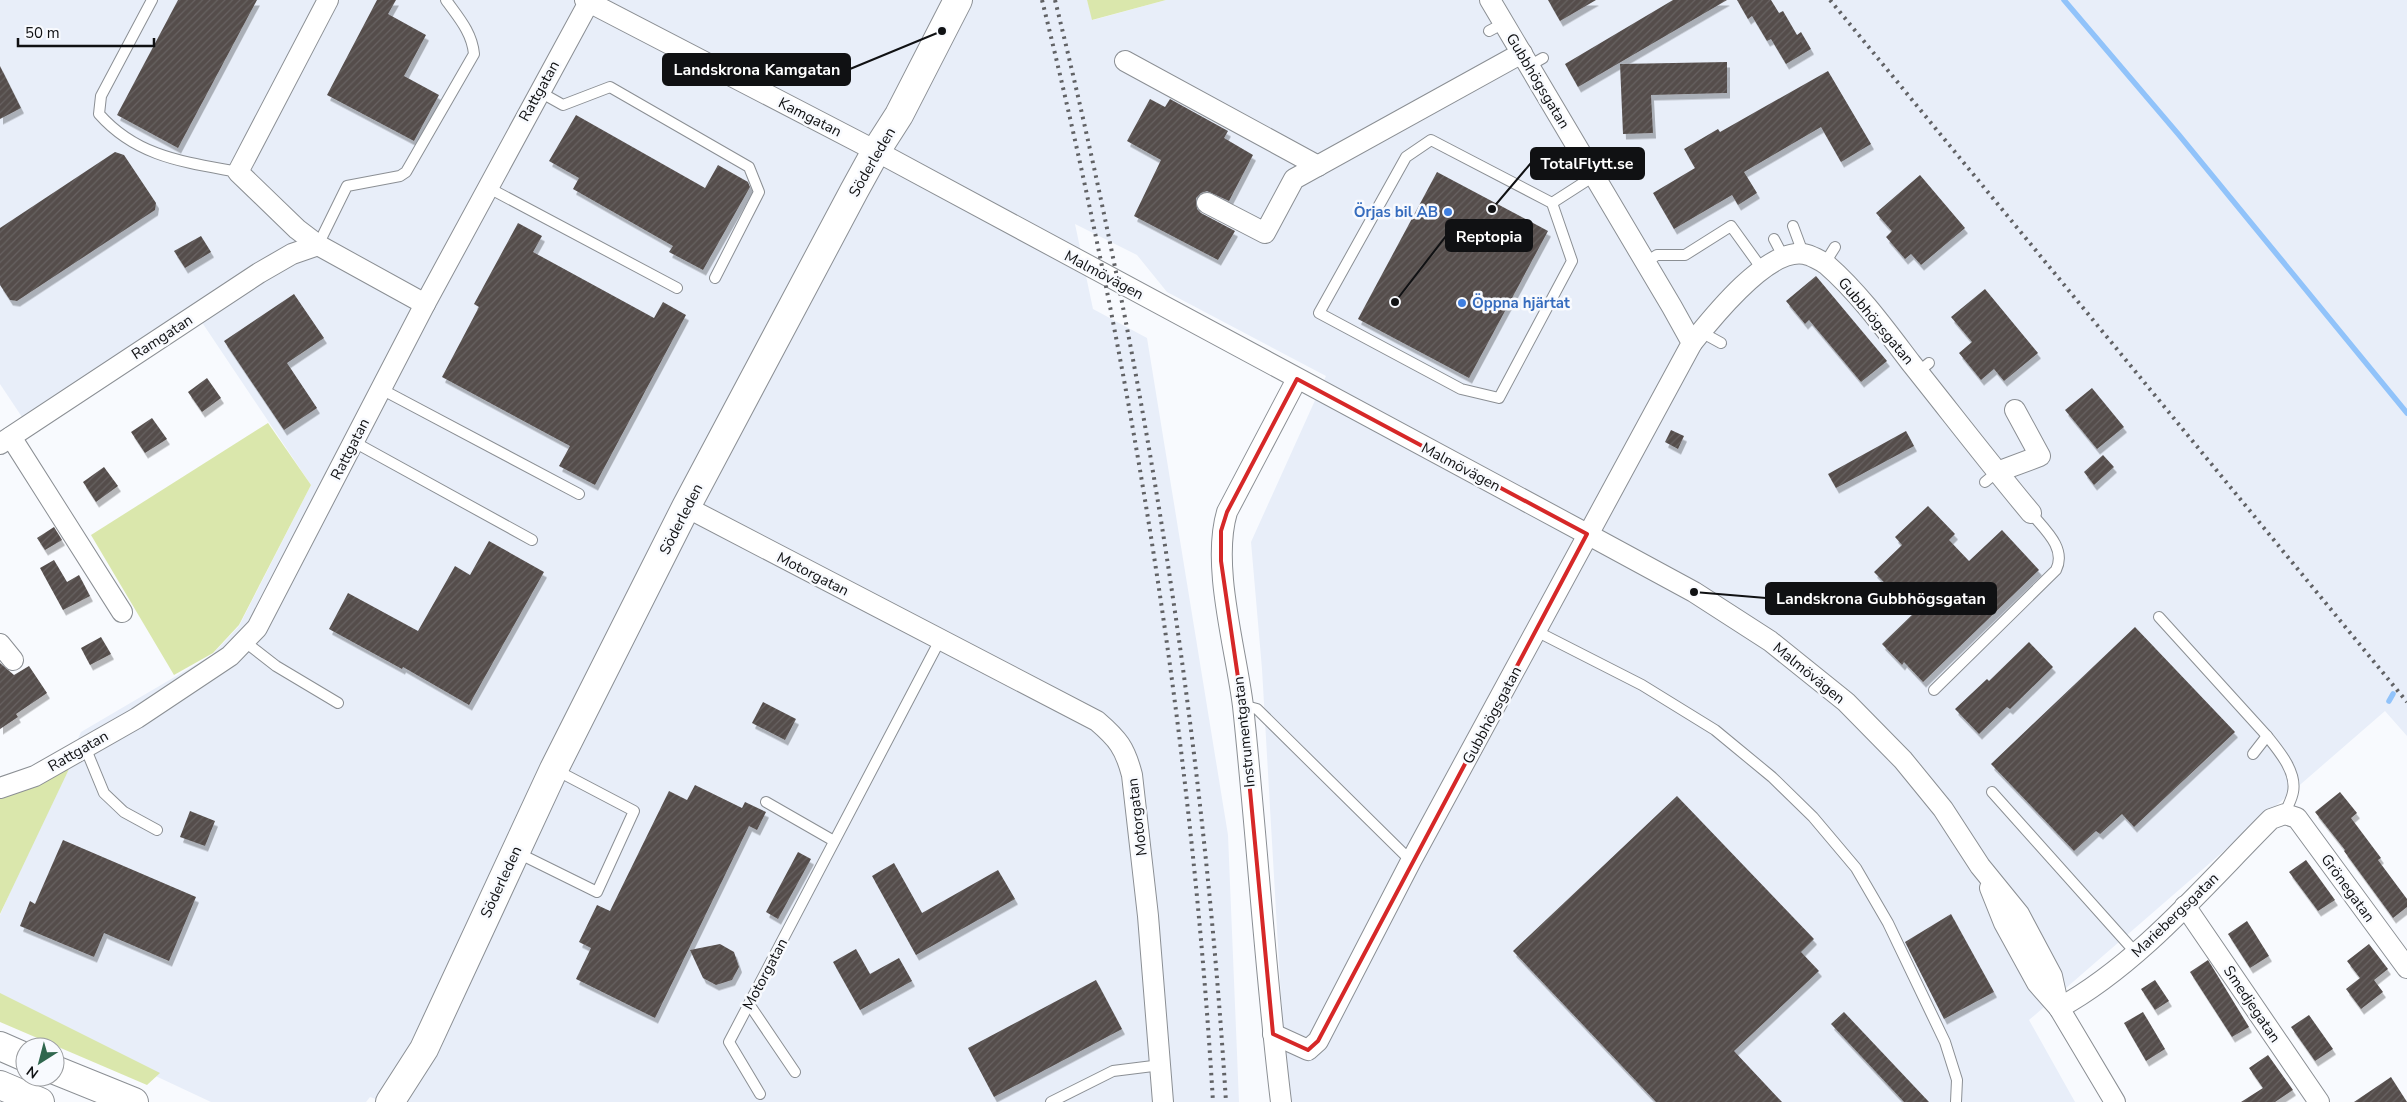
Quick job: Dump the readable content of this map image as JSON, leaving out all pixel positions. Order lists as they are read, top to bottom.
{
  "streets": {
    "street": [
      "Gubbhögsgatan",
      "Rattgatan",
      "Kamgatan",
      "Söderleden",
      "Malmövägen",
      "Ramgatan",
      "Motorgatan",
      "Instrumentgatan",
      "Grönegatan",
      "Mariebergsgatan",
      "Smedjegatan"
    ]
  },
  "crossings": [
    ["Gubbhögsgatan", "Malmövägen"],
    ["Gubbhögsgatan", "Instrumentgatan"],
    ["Rattgatan", "Kamgatan"],
    ["Kamgatan", "Söderleden"],
    ["Kamgatan", "Malmövägen"],
    ["Söderleden", "Malmövägen"],
    ["Söderleden", "Motorgatan"],
    ["Malmövägen", "Instrumentgatan"],
    ["Malmövägen", "Mariebergsgatan"],
    ["Grönegatan", "Mariebergsgatan"],
    ["Mariebergsgatan", "Smedjegatan"]
  ],
  "places": [
    "Landskrona Kamgatan",
    "TotalFlytt.se",
    "Örjas bil AB",
    "Reptopia",
    "Öppna hjärtat",
    "Landskrona Gubbhögsgatan"
  ],
  "scale_bar": "50 m",
  "north": "bottom left"
}
